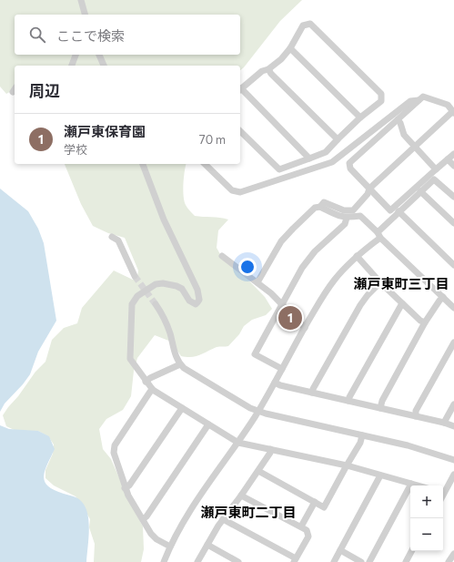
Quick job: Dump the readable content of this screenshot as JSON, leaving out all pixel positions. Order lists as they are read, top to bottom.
{
  "districts": ["瀬戸東町三丁目", "瀬戸東町二丁目"],
  "page": {
    "search": "ここで検索",
    "heading": "周辺",
    "list": [
      {
        "mark": "1",
        "name": "瀬戸東保育園",
        "note": "学校",
        "value": "70 m"
      }
    ],
    "pins": "1",
    "map_buttons": ["+", "−"]
  }
}
